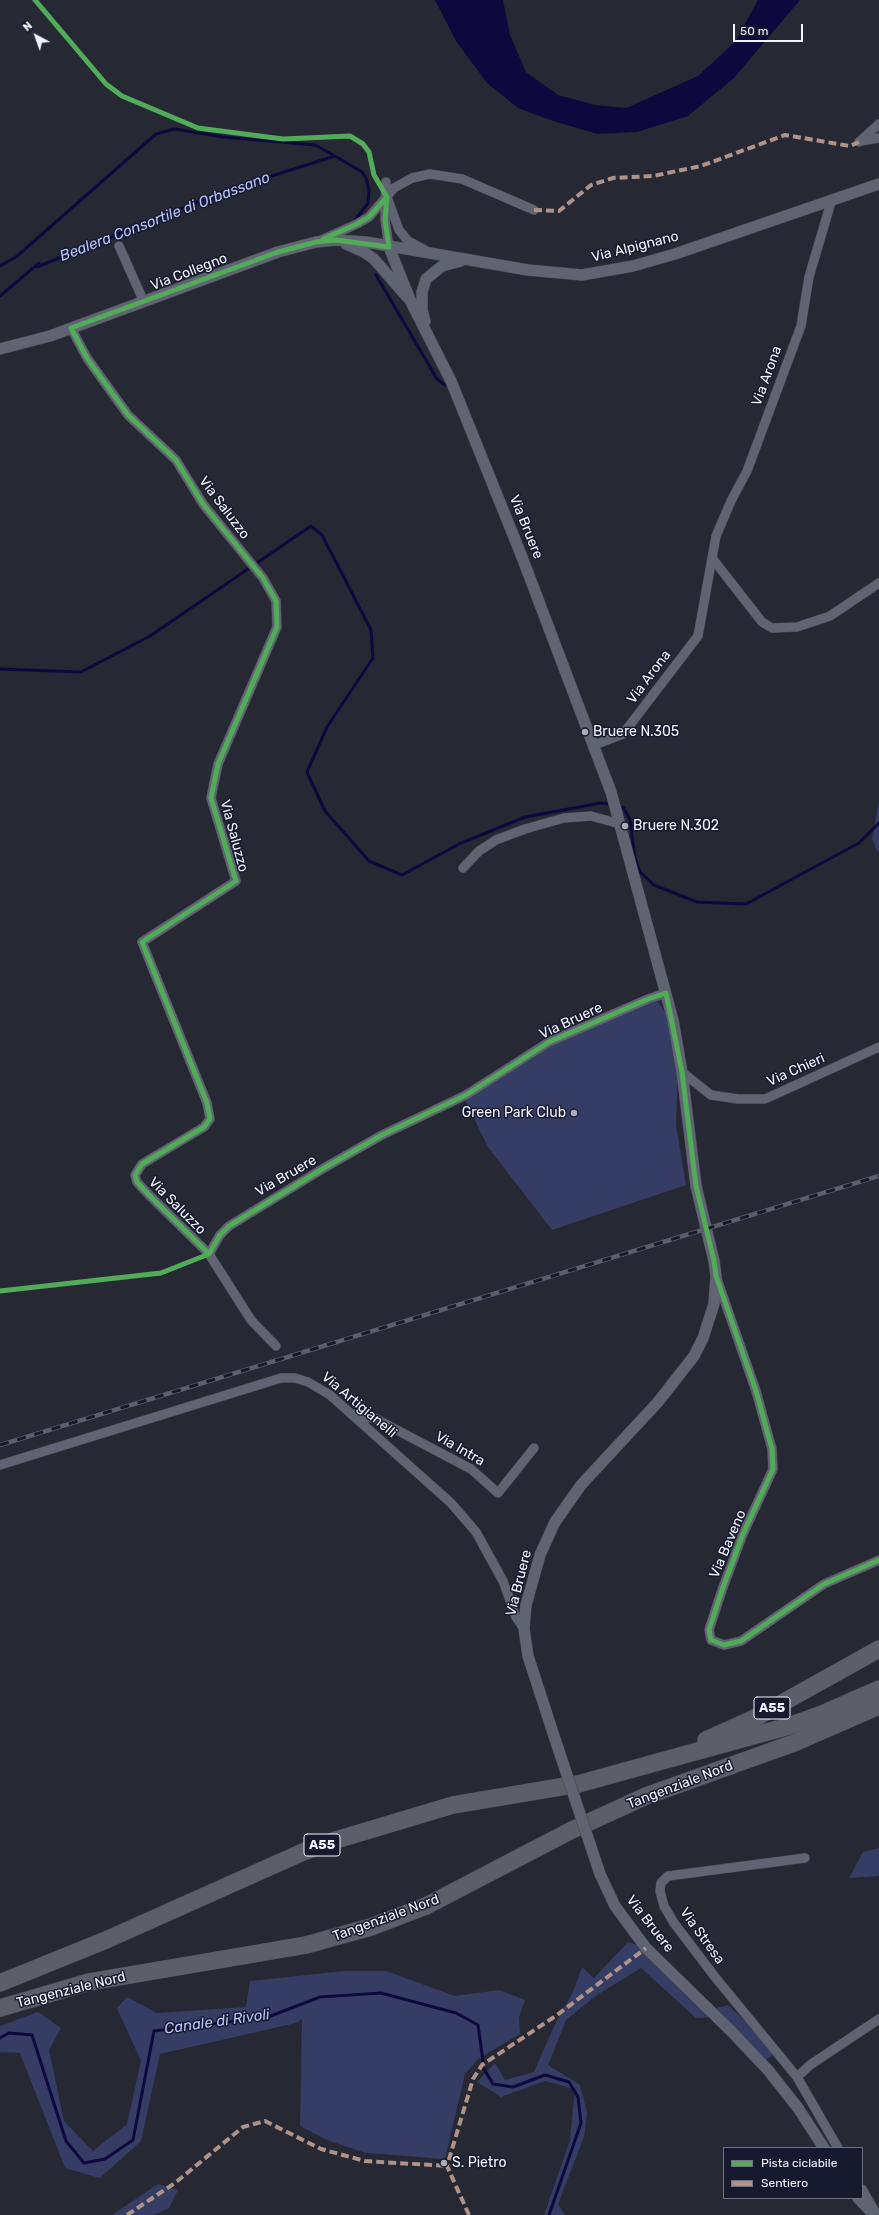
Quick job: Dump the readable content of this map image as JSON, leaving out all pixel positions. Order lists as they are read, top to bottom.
{
  "streets": {
    "highway": ["A55", "Tangenziale Nord"],
    "street": [
      "Via Alpignano",
      "Via Collegno",
      "Via Arona",
      "Via Saluzzo",
      "Via Bruere",
      "Via Chieri",
      "Via Artigianelli",
      "Via Intra",
      "Via Baveno",
      "Via Stresa"
    ]
  },
  "crossings": [
    ["Via Alpignano", "Via Collegno"],
    ["Via Alpignano", "Via Arona"],
    ["Via Alpignano", "Via Bruere"],
    ["Via Collegno", "Via Saluzzo"],
    ["Via Collegno", "Via Bruere"],
    ["Via Arona", "Via Bruere"],
    ["Via Saluzzo", "Via Bruere"],
    ["Via Bruere", "Via Chieri"],
    ["Via Bruere", "Via Artigianelli"],
    ["Via Bruere", "Via Baveno"],
    ["Via Artigianelli", "Via Intra"],
    ["A55", "Tangenziale Nord"]
  ],
  "water": ["Bealera Consortile di Orbassano", "Canale di Rivoli"],
  "places": [
    "Bruere N.305",
    "Bruere N.302",
    "Green Park Club",
    "S. Pietro"
  ],
  "legend": ["Pista ciclabile", "Sentiero"],
  "scale_bar": "50 m",
  "north": "top left"
}
